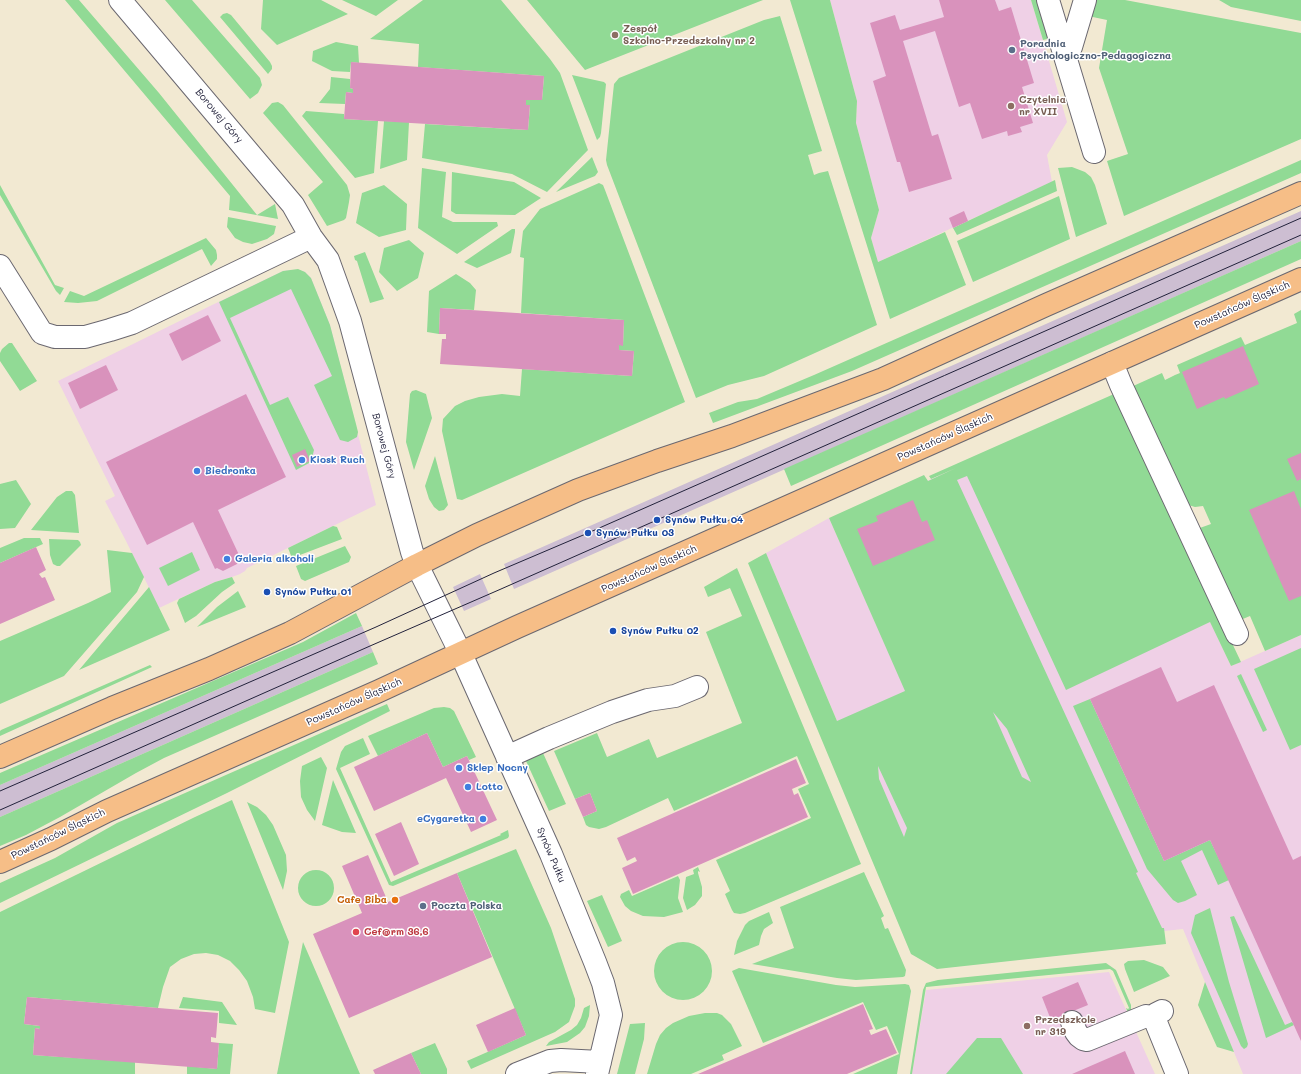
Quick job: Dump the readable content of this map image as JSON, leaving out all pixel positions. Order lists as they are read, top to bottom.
{
  "streets": {
    "main road": ["Powstańców Śląskich"],
    "street": ["Borowej Góry", "Synów Pułku"]
  },
  "crossings": [
    ["Borowej Góry", "Powstańców Śląskich"],
    ["Borowej Góry", "Synów Pułku"],
    ["Powstańców Śląskich", "Synów Pułku"]
  ],
  "places": [
    "Zespół Szkolno-Przedszkolny nr 2",
    "Poradnia Psychologiczno-Pedagogiczna",
    "Czytelnia nr XVII",
    "Kiosk Ruch",
    "Biedronka",
    "Synów Pułku 04",
    "Synów Pułku 03",
    "Galeria alkoholi",
    "Synów Pułku 01",
    "Synów Pułku 02",
    "Sklep Nocny",
    "Lotto",
    "eCygaretka",
    "Cafe Biba",
    "Poczta Polska",
    "Cef@rm 36,6",
    "Przedszkole nr 319"
  ]
}
